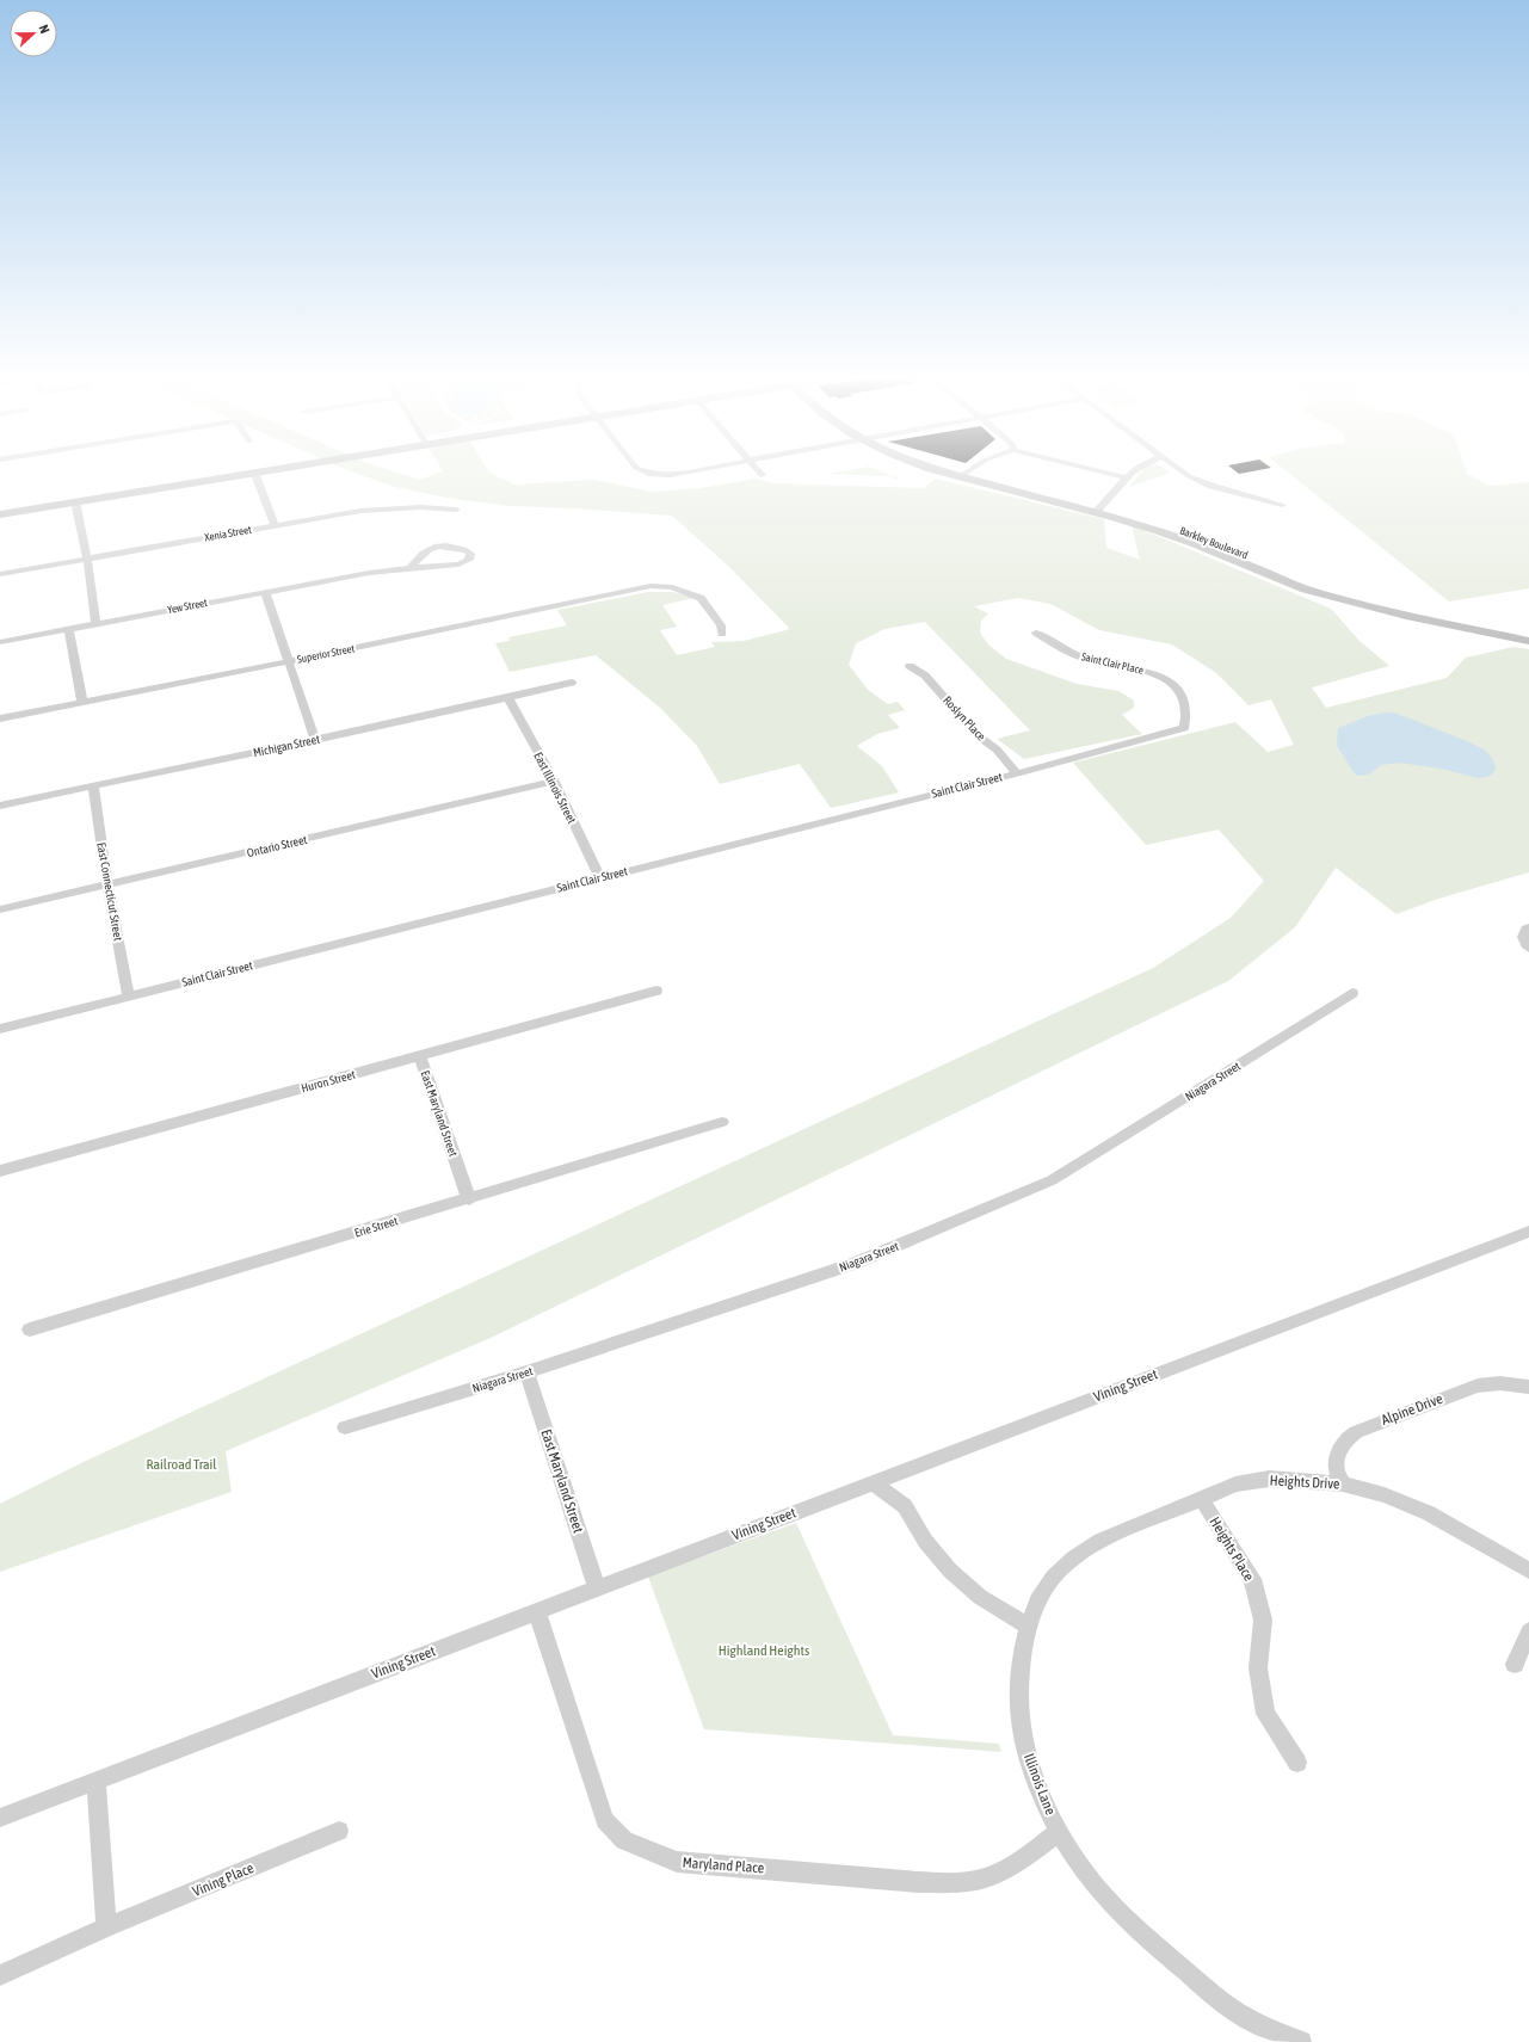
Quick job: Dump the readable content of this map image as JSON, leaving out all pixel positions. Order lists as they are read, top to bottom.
{
  "streets": {
    "main road": ["Barkley Boulevard"],
    "street": [
      "Xenia Street",
      "Yew Street",
      "Superior Street",
      "Saint Clair Place",
      "Roslyn Place",
      "Michigan Street",
      "Saint Clair Street",
      "East Illinois Street",
      "Ontario Street",
      "East Connecticut Street",
      "Huron Street",
      "Niagara Street",
      "East Maryland Street",
      "Erie Street",
      "Vining Street",
      "Alpine Drive",
      "Heights Drive",
      "Heights Place",
      "Illinois Lane",
      "Maryland Place",
      "Vining Place"
    ]
  },
  "crossings": [
    ["Saint Clair Place", "Saint Clair Street"],
    ["Roslyn Place", "Saint Clair Street"],
    ["Michigan Street", "East Illinois Street"],
    ["Michigan Street", "East Connecticut Street"],
    ["Saint Clair Street", "East Illinois Street"],
    ["Saint Clair Street", "East Connecticut Street"],
    ["East Illinois Street", "Ontario Street"],
    ["Ontario Street", "East Connecticut Street"],
    ["Huron Street", "East Maryland Street"],
    ["Niagara Street", "East Maryland Street"],
    ["East Maryland Street", "Erie Street"],
    ["East Maryland Street", "Vining Street"],
    ["Vining Street", "Maryland Place"],
    ["Alpine Drive", "Heights Drive"],
    ["Heights Drive", "Heights Place"],
    ["Heights Drive", "Illinois Lane"],
    ["Illinois Lane", "Maryland Place"]
  ],
  "parks": ["Railroad Trail", "Highland Heights"],
  "north": "right"
}
